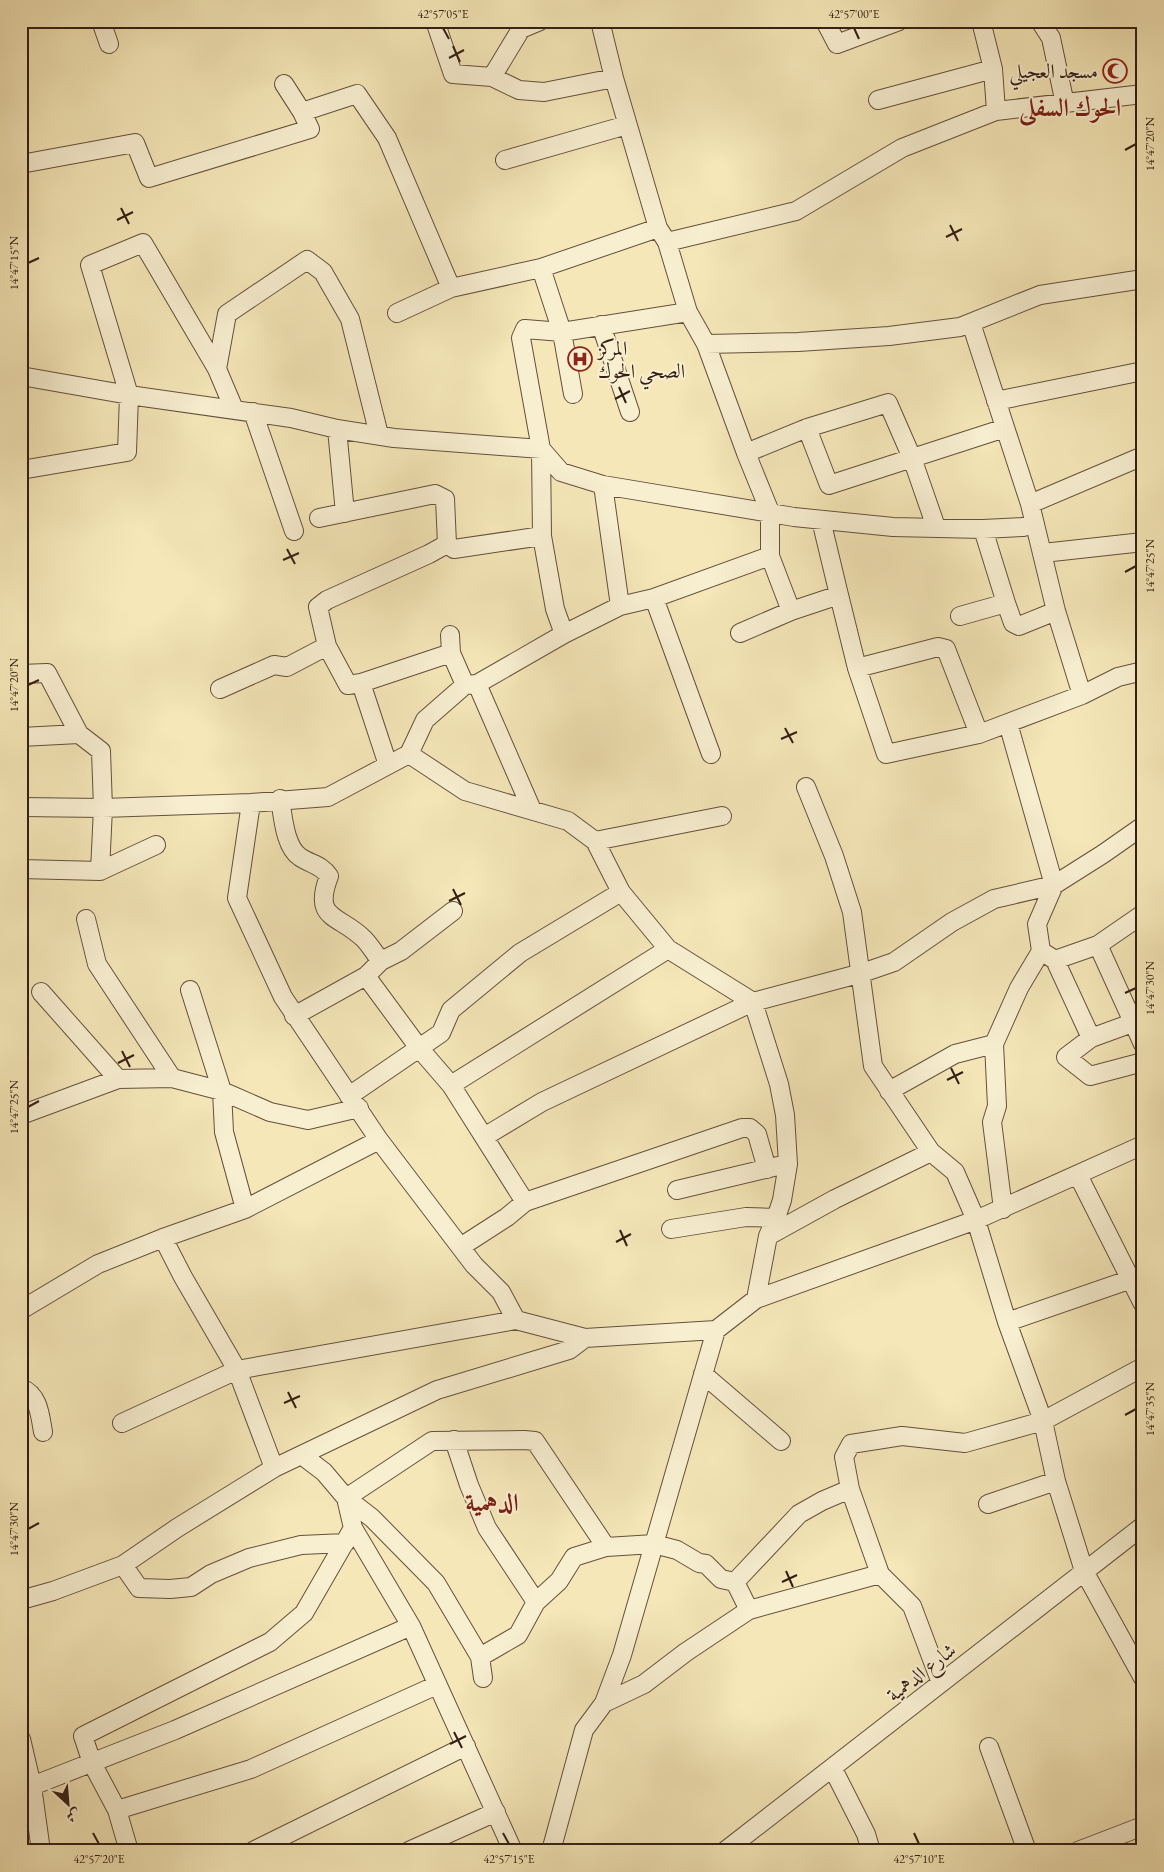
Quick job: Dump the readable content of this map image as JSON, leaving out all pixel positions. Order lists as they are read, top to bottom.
{
  "streets": {
    "street": ["شارع الدهمية"]
  },
  "districts": ["الحوك السفلى", "الدهمية"],
  "places": {
    "mosque": ["مسجد العجيلي"],
    "hospital": ["المركز الصحي الحوك"]
  },
  "north": "bottom right",
  "coordinates": [
    "42°57'05\"E",
    "42°57'00\"E",
    "14°47'20\"N",
    "14°47'15\"N",
    "14°47'25\"N",
    "14°47'30\"N",
    "14°47'35\"N",
    "42°57'20\"E",
    "42°57'15\"E",
    "42°57'10\"E"
  ]
}
